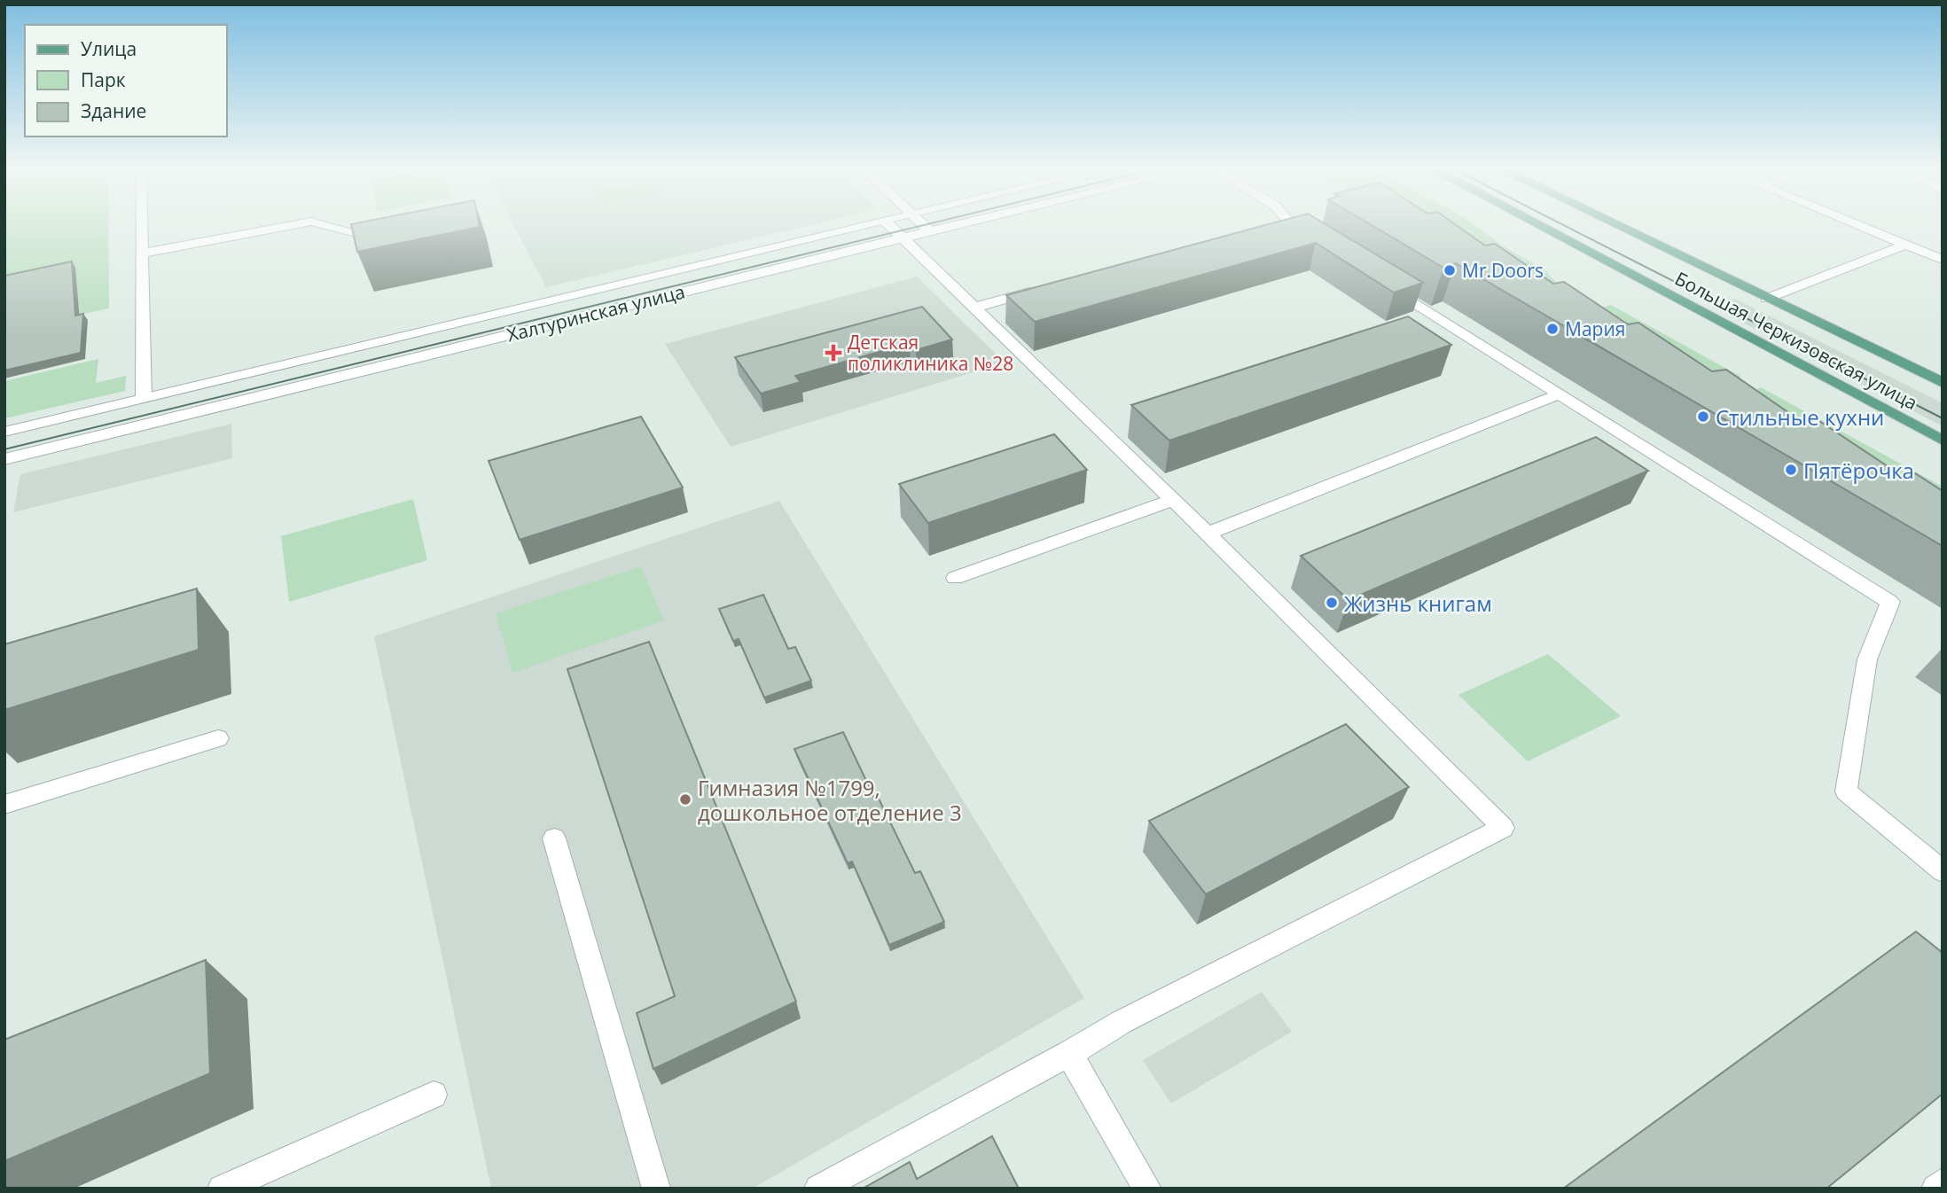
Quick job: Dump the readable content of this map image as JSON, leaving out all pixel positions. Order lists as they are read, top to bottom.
{
  "streets": {
    "main road": ["Большая Черкизовская улица"],
    "street": ["Халтуринская улица"]
  },
  "places": {
    "other": [
      "Mr.Doors",
      "Мария",
      "Стильные кухни",
      "Пятёрочка",
      "Жизнь книгам",
      "Гимназия №1799, дошкольное отделение 3"
    ],
    "health": ["Детская поликлиника №28"]
  },
  "legend": ["Улица", "Парк", "Здание"]
}
